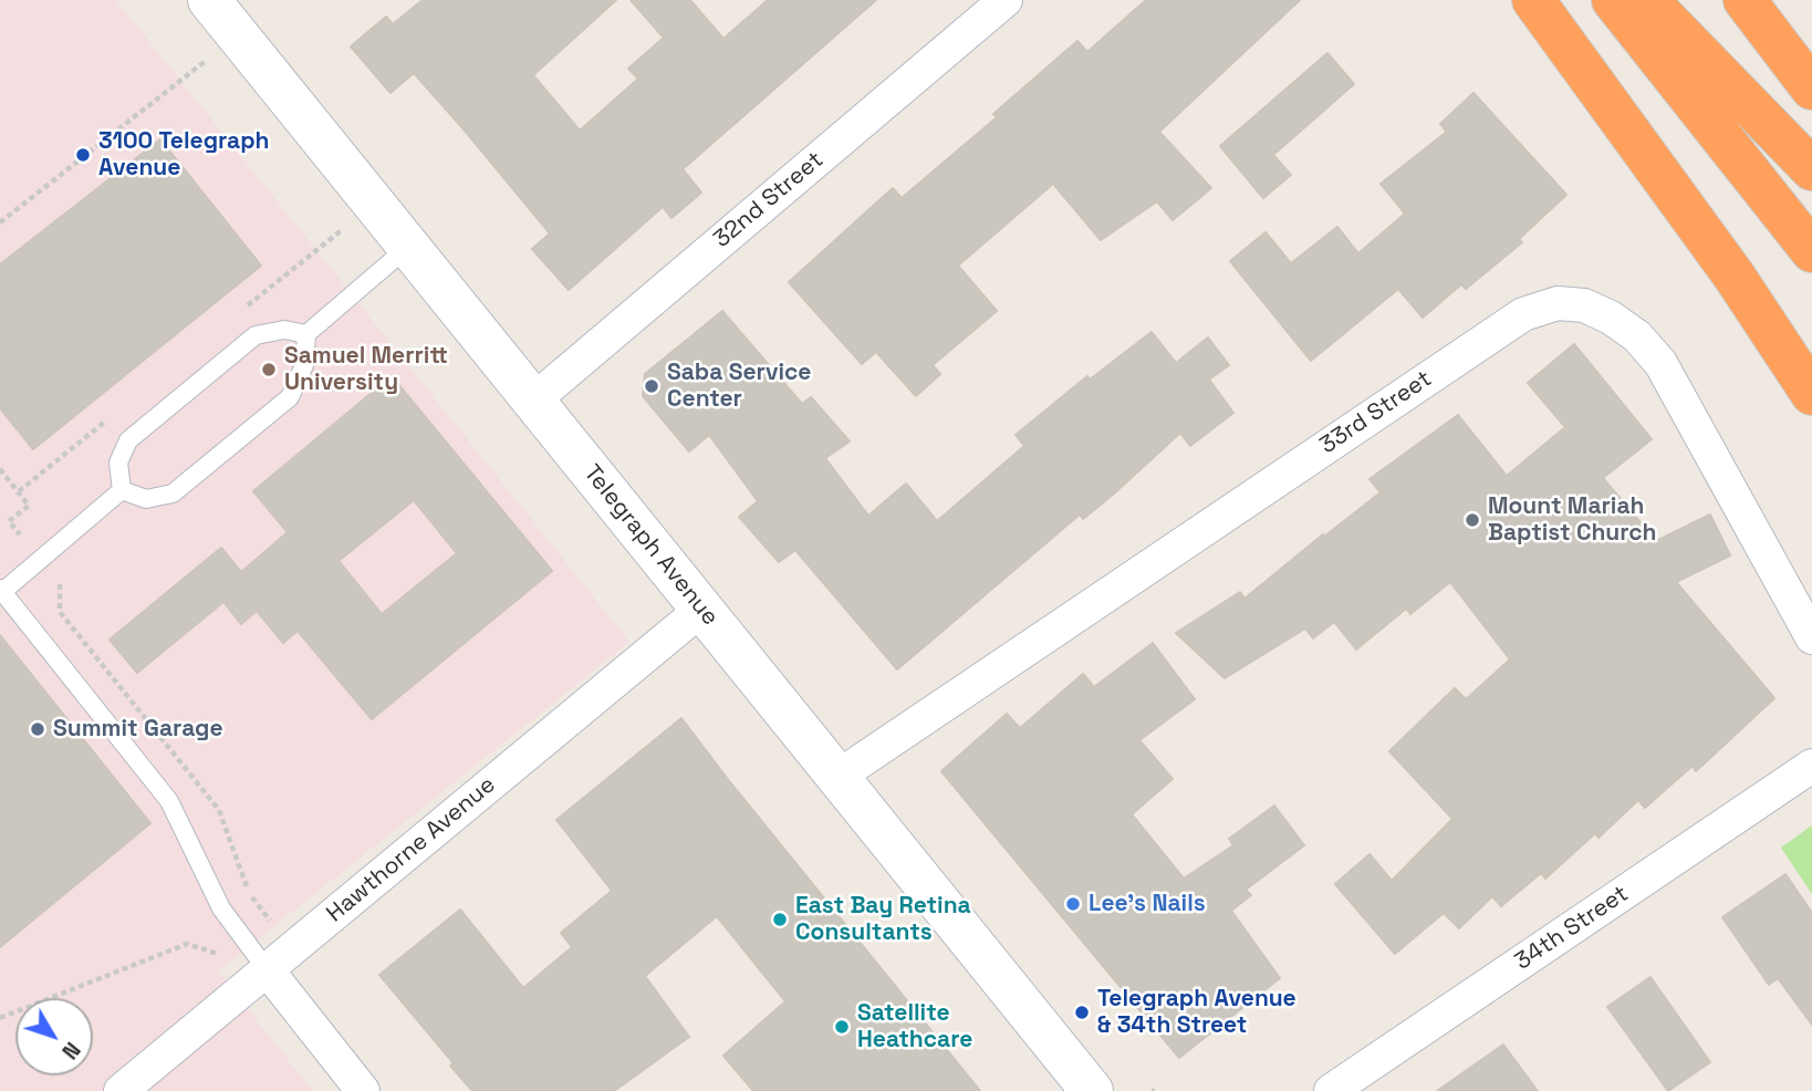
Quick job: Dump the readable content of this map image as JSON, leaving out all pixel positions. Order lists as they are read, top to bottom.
{
  "streets": {
    "main road": ["Telegraph Avenue"],
    "street": [
      "32nd Street",
      "33rd Street",
      "Hawthorne Avenue",
      "34th Street"
    ]
  },
  "crossings": [
    ["32nd Street", "Telegraph Avenue"],
    ["33rd Street", "Telegraph Avenue"],
    ["Telegraph Avenue", "Hawthorne Avenue"]
  ],
  "places": [
    "3100 Telegraph Avenue",
    "Samuel Merritt University",
    "Saba Service Center",
    "Mount Mariah Baptist Church",
    "Summit Garage",
    "Lee's Nails",
    "East Bay Retina Consultants",
    "Telegraph Avenue & 34th Street",
    "Satellite Heathcare"
  ],
  "north": "bottom right"
}
